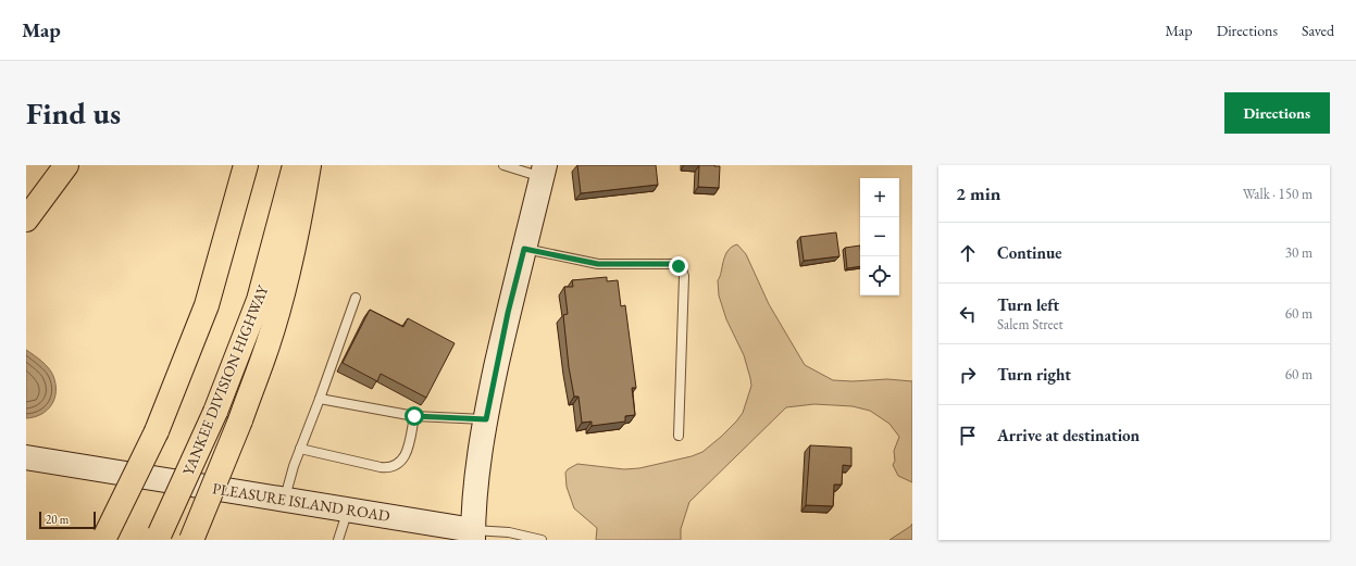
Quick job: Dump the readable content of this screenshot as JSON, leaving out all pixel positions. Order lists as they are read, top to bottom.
{
  "streets": {
    "highway": ["YANKEE DIVISION HIGHWAY"],
    "street": ["PLEASURE ISLAND ROAD"]
  },
  "scale_bar": "20 m",
  "page": {
    "header": "Map",
    "nav": ["Map", "Directions", "Saved"],
    "buttons": "Directions",
    "title": "Find us",
    "heading": ["2 min", "Walk · 150 m"],
    "map_buttons": ["+", "−"],
    "list": [
      ["Continue", "30 m"],
      ["Turn left", "Salem Street", "60 m"],
      ["Turn right", "60 m"],
      "Arrive at destination"
    ],
    "scale": "20 m"
  }
}
